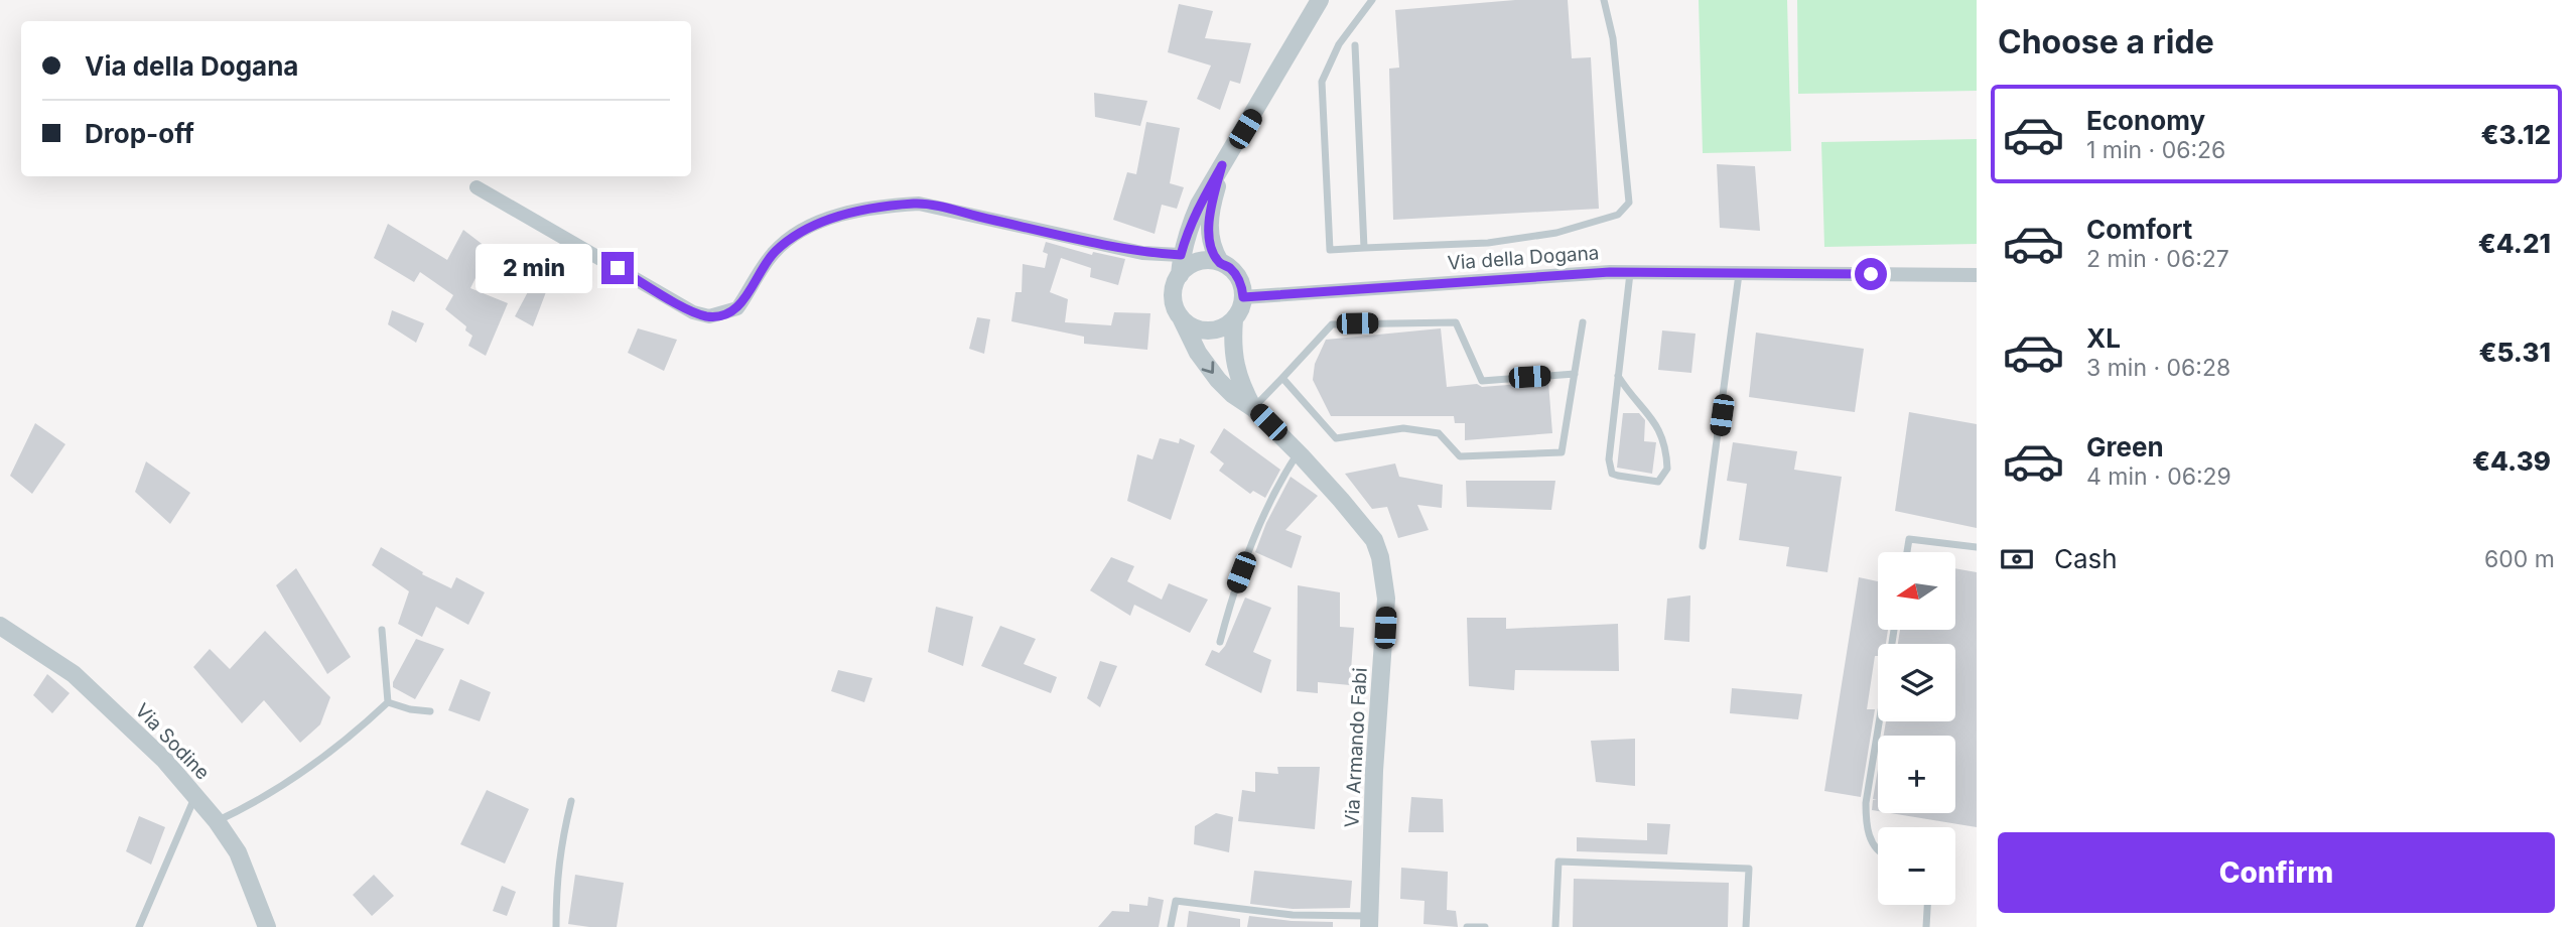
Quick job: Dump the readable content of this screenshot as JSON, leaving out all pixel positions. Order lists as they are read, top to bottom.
{
  "streets": {
    "street": ["Via della Dogana", "Via Sodine", "Via Armando Fabi"]
  },
  "north": "left",
  "page": {
    "heading": "Choose a ride",
    "banner": ["Via della Dogana", "Drop-off"],
    "list": [
      {
        "name": "Economy",
        "note": "1 min · 06:26",
        "value": "€3.12"
      },
      {
        "name": "Comfort",
        "note": "2 min · 06:27",
        "value": "€4.21"
      },
      {
        "name": "XL",
        "note": "3 min · 06:28",
        "value": "€5.31"
      },
      {
        "name": "Green",
        "note": "4 min · 06:29",
        "value": "€4.39"
      }
    ],
    "bubble": "2 min",
    "pay": ["Cash", "600 m"],
    "map_buttons": ["+", "−"],
    "buttons": "Confirm"
  }
}
